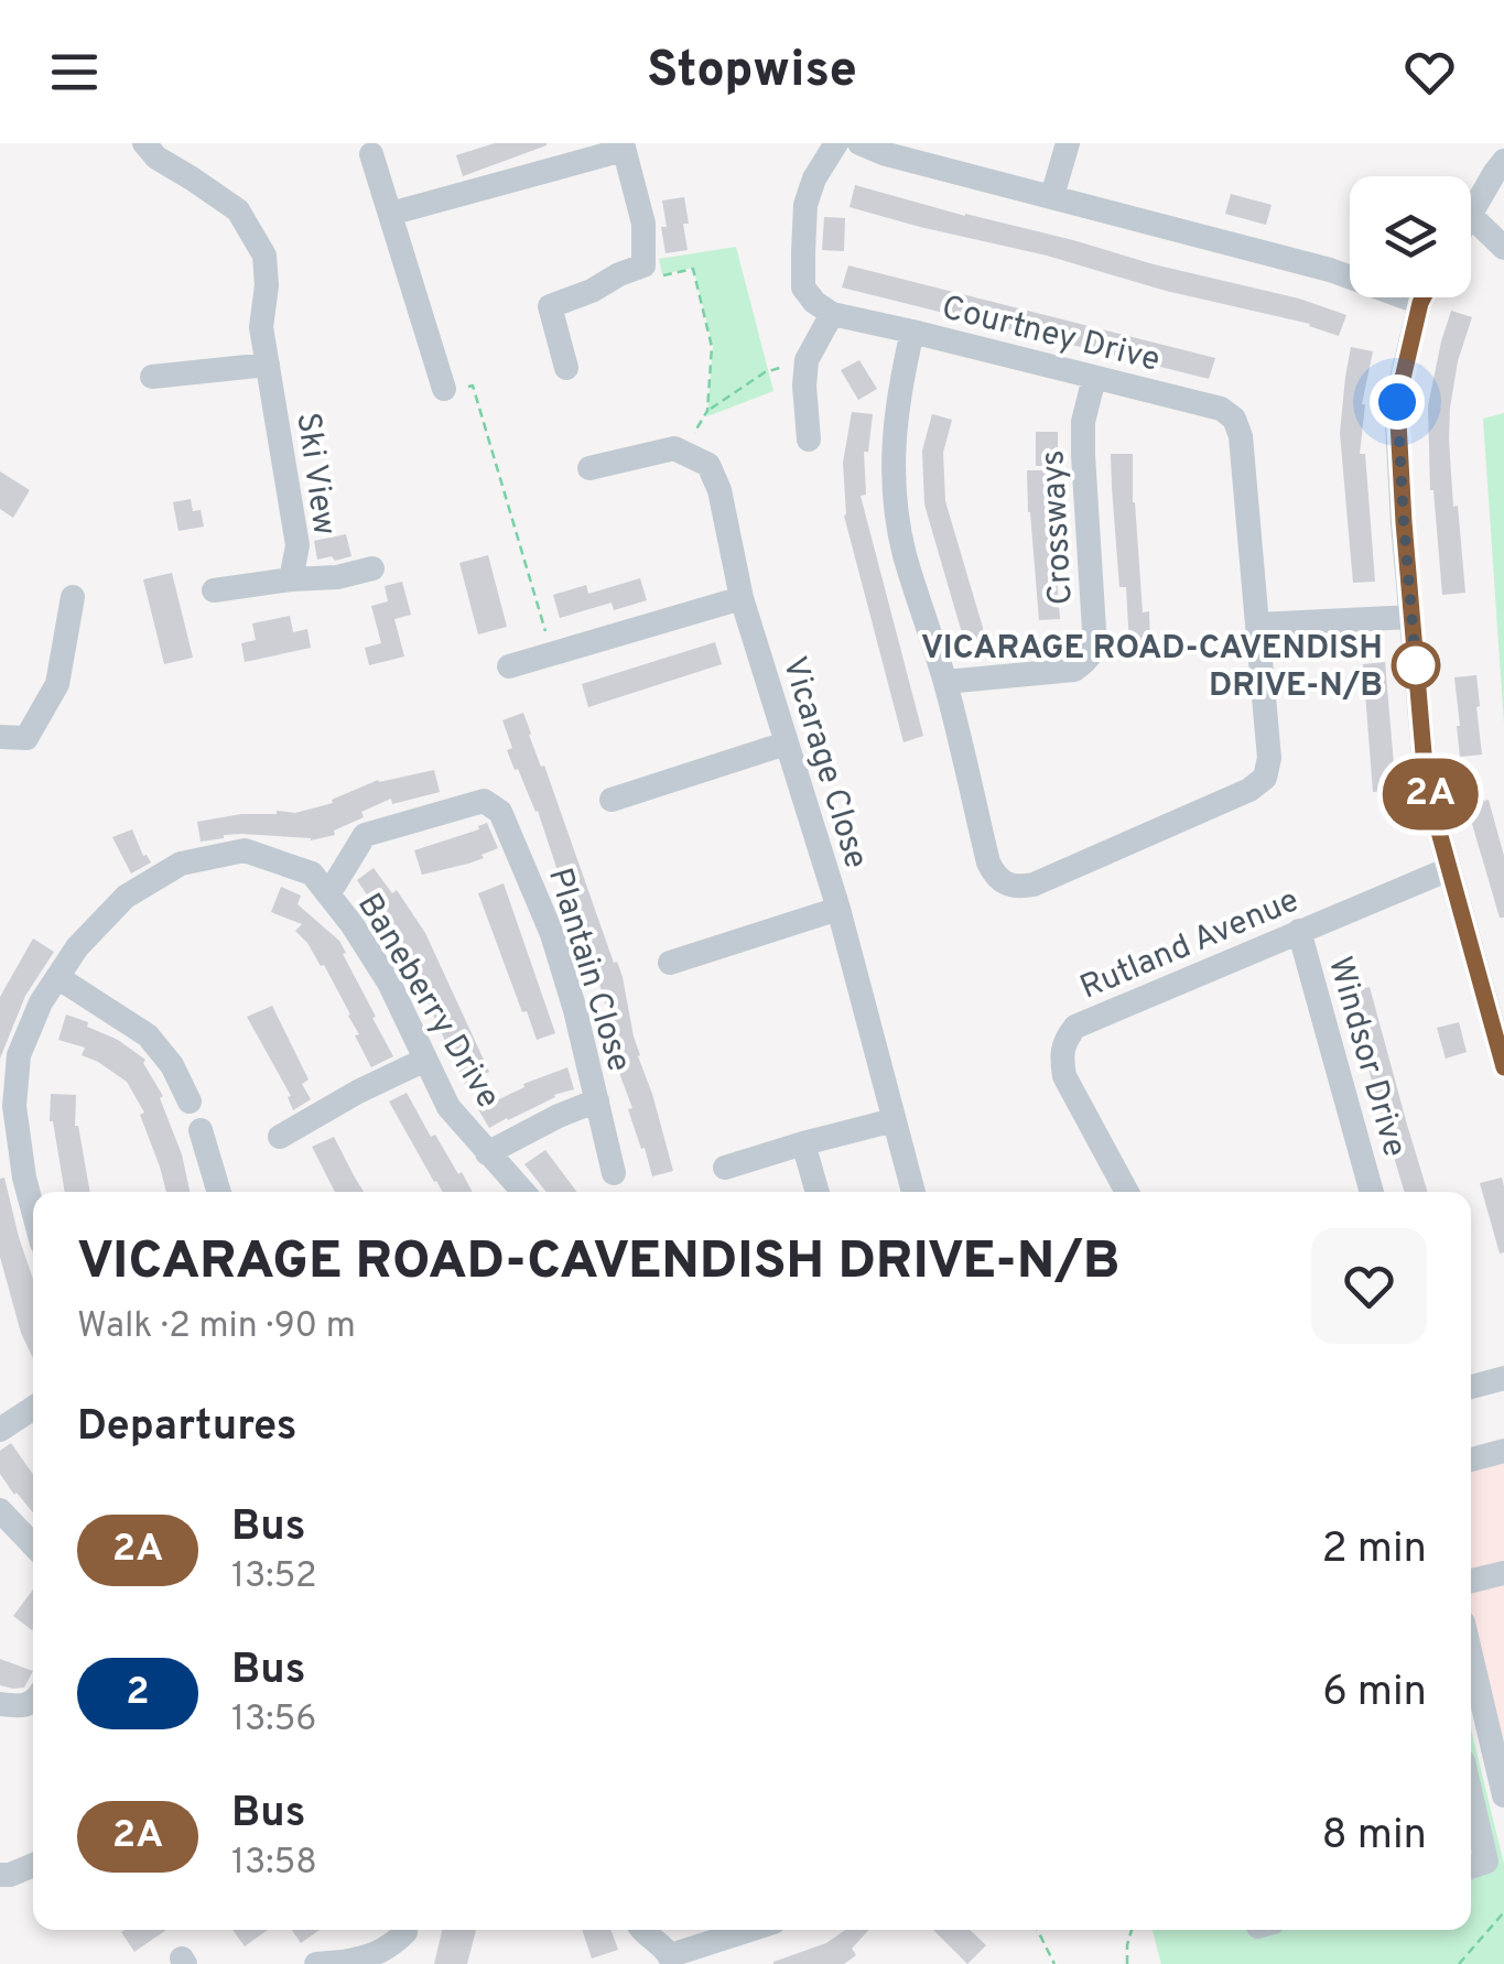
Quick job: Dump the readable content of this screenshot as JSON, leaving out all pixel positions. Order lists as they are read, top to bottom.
{
  "streets": {
    "street": [
      "Courtney Drive",
      "Ski View",
      "Crossways",
      "Vicarage Close",
      "Rutland Avenue",
      "Plantain Close",
      "Baneberry Drive",
      "Windsor Drive"
    ]
  },
  "crossings": [
    ["Courtney Drive", "Crossways"],
    ["Rutland Avenue", "Windsor Drive"],
    ["Plantain Close", "Baneberry Drive"]
  ],
  "places": ["VICARAGE ROAD-CAVENDISH DRIVE-N/B"],
  "lines": ["bus line 2A"],
  "page": {
    "header": "Stopwise",
    "on_map": "2A",
    "heading": [
      ["VICARAGE ROAD-CAVENDISH DRIVE-N/B", "Walk · 2 min · 90 m"],
      "Departures"
    ],
    "list": [
      {
        "mark": "2A",
        "name": "Bus",
        "note": "13:52",
        "value": "2 min"
      },
      {
        "mark": "2",
        "name": "Bus",
        "note": "13:56",
        "value": "6 min"
      },
      {
        "mark": "2A",
        "name": "Bus",
        "note": "13:58",
        "value": "8 min"
      }
    ]
  }
}
